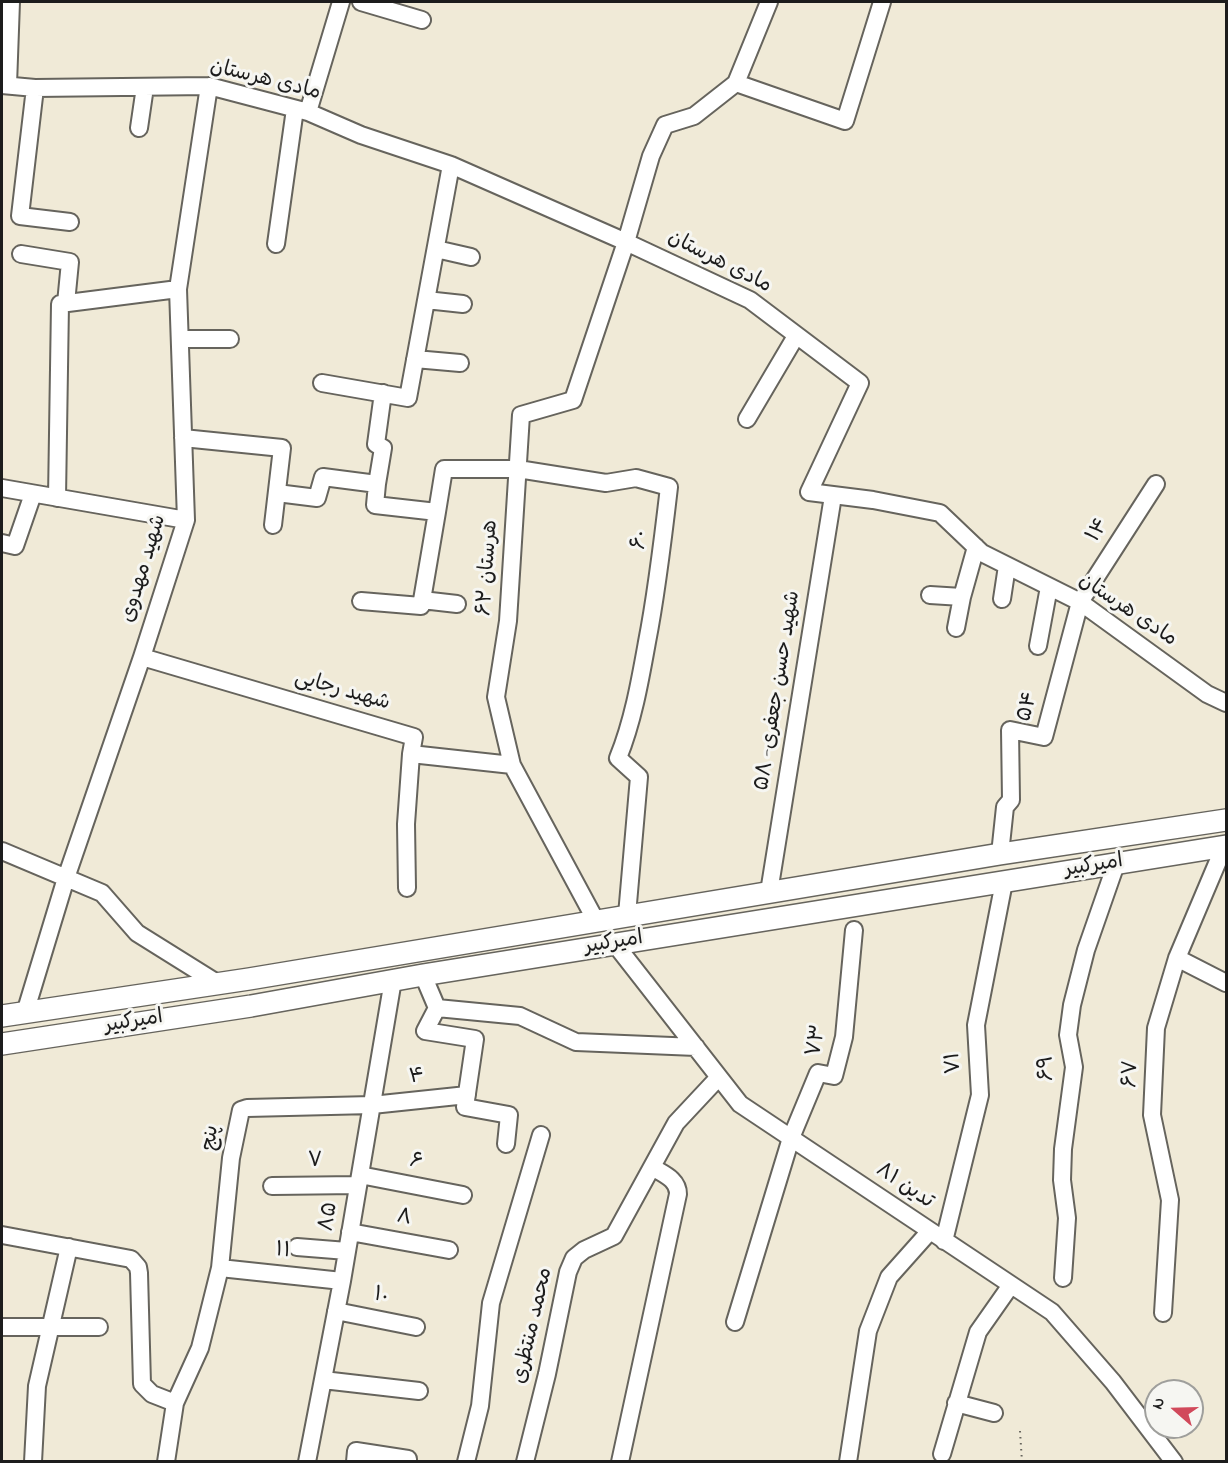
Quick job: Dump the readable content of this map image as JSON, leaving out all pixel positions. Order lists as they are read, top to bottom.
{
  "streets": {
    "main road": ["امیرکبیر"],
    "street": [
      "مادی هرستان",
      "۱۴",
      "۶۰",
      "هرستان ۶۲",
      "شهید مهدوی",
      "شهید حسن جعفری- ۵۸",
      "شهید رجایی",
      "۵۴",
      "۷۳",
      "۷۱",
      "۶۹",
      "۶۷",
      "۴",
      "پنج",
      "۷",
      "۶",
      "تدین ۸۱",
      "۸۵",
      "۸",
      "۱۱",
      "۱۰",
      "محمد منتظری"
    ]
  },
  "crossings": [
    ["مادی هرستان", "۱۴"],
    ["مادی هرستان", "هرستان ۶۲"],
    ["مادی هرستان", "شهید مهدوی"],
    ["مادی هرستان", "شهید حسن جعفری- ۵۸"],
    ["مادی هرستان", "۵۴"],
    ["۱۴", "۵۴"],
    ["۶۰", "هرستان ۶۲"],
    ["۶۰", "امیرکبیر"],
    ["هرستان ۶۲", "امیرکبیر"],
    ["شهید مهدوی", "شهید رجایی"],
    ["شهید مهدوی", "امیرکبیر"],
    ["شهید حسن جعفری- ۵۸", "امیرکبیر"],
    ["۵۴", "امیرکبیر"],
    ["امیرکبیر", "۷۱"],
    ["امیرکبیر", "۶۹"],
    ["امیرکبیر", "۶۷"],
    ["امیرکبیر", "تدین ۸۱"],
    ["امیرکبیر", "۸۵"],
    ["۷۳", "تدین ۸۱"],
    ["۷۱", "تدین ۸۱"],
    ["۴", "پنج"],
    ["۴", "۸۵"],
    ["پنج", "۸۵"],
    ["پنج", "۱۱"],
    ["۷", "۶"],
    ["۷", "۸۵"],
    ["۶", "۸۵"],
    ["تدین ۸۱", "محمد منتظری"],
    ["۸۵", "۸"],
    ["۸۵", "۱۱"],
    ["۸۵", "۱۰"]
  ],
  "north": "left"
}
